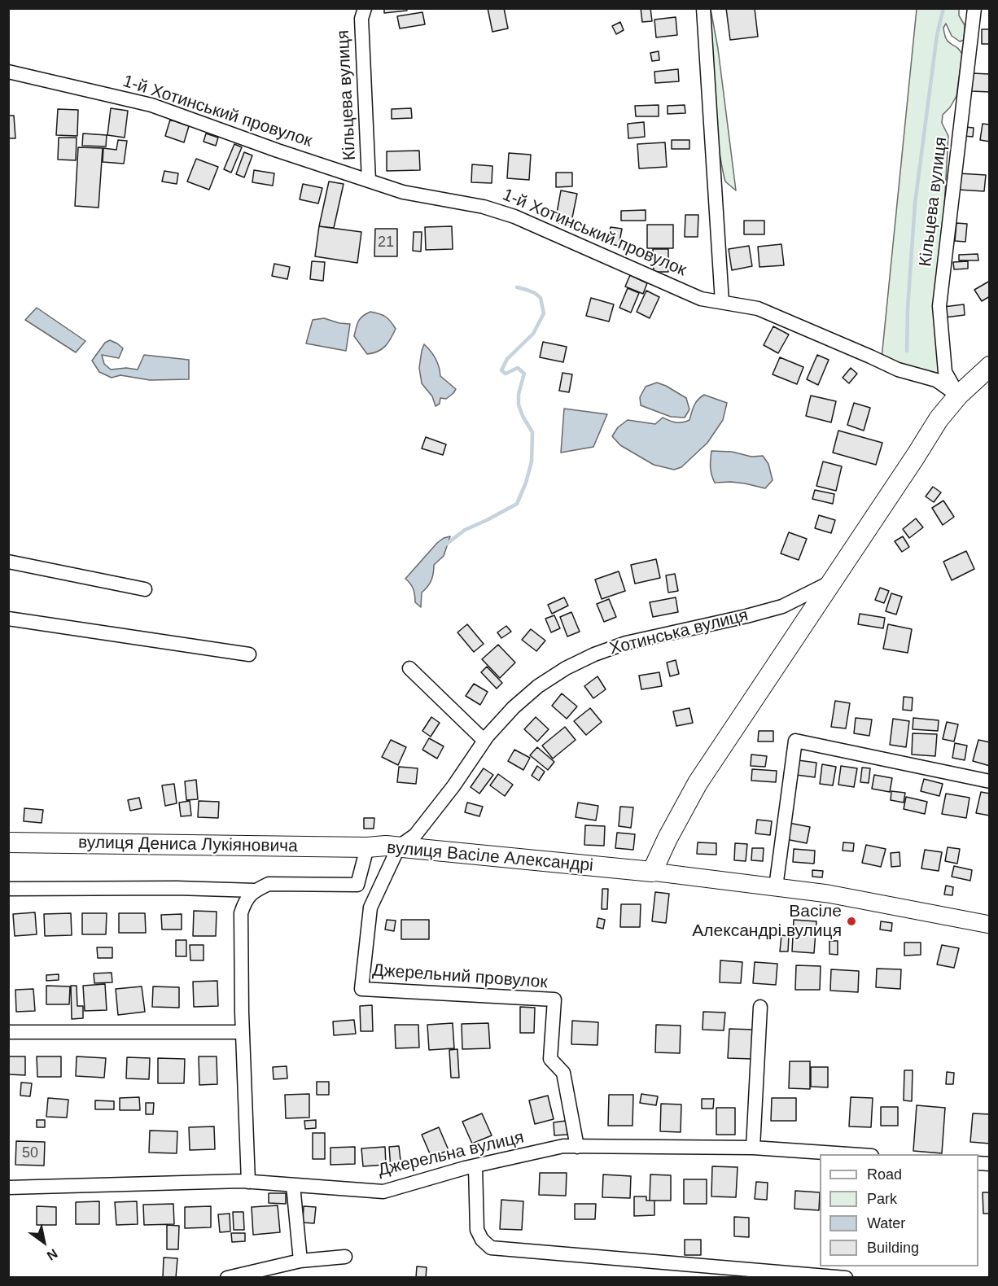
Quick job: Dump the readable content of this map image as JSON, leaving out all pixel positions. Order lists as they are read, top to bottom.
{
  "streets": {
    "highway": ["Хотинська вулиця", "вулиця Дениса Лукіяновича", "вулиця Васіле Александрі"],
    "street": [
      "Кільцева вулиця",
      "1-й Хотинський провулок",
      "Джерельний провулок",
      "Джерельна вулиця"
    ]
  },
  "crossings": [
    ["Кільцева вулиця", "1-й Хотинський провулок"],
    ["Кільцева вулиця", "Хотинська вулиця"],
    ["1-й Хотинський провулок", "Хотинська вулиця"],
    ["Хотинська вулиця", "вулиця Васіле Александрі"],
    ["Хотинська вулиця", "Джерельний провулок"],
    ["вулиця Дениса Лукіяновича", "вулиця Васіле Александрі"],
    ["вулиця Васіле Александрі", "Джерельний провулок"],
    ["Джерельний провулок", "Джерельна вулиця"]
  ],
  "places": ["Васіле Александрі вулиця"],
  "house_numbers": ["21", "50"],
  "legend": [
    "Road",
    "Park",
    "Water",
    "Building"
  ],
  "north": "bottom right"
}
